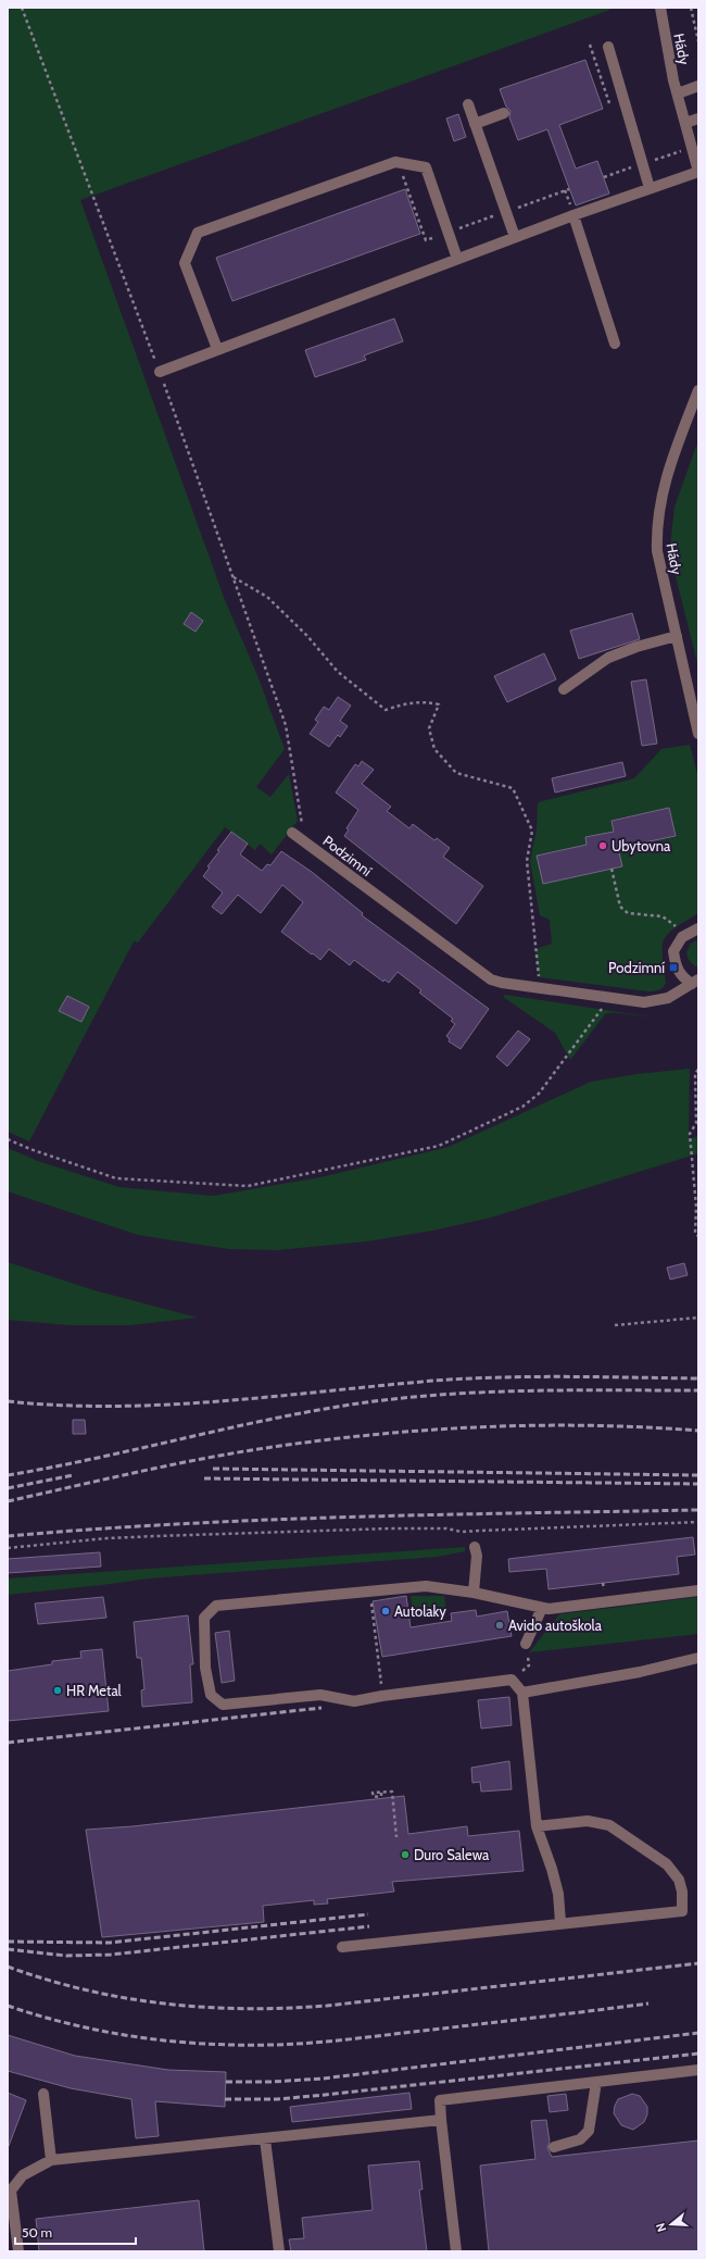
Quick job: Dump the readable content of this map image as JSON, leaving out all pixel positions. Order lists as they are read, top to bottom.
{
  "streets": {
    "street": ["Hády", "Podzimní"]
  },
  "places": {
    "other": [
      "Ubytovna",
      "Autolaky",
      "Avido autoškola",
      "HR Metal",
      "Duro Salewa"
    ],
    "transit": ["Podzimní"]
  },
  "scale_bar": "50 m",
  "north": "left"
}
